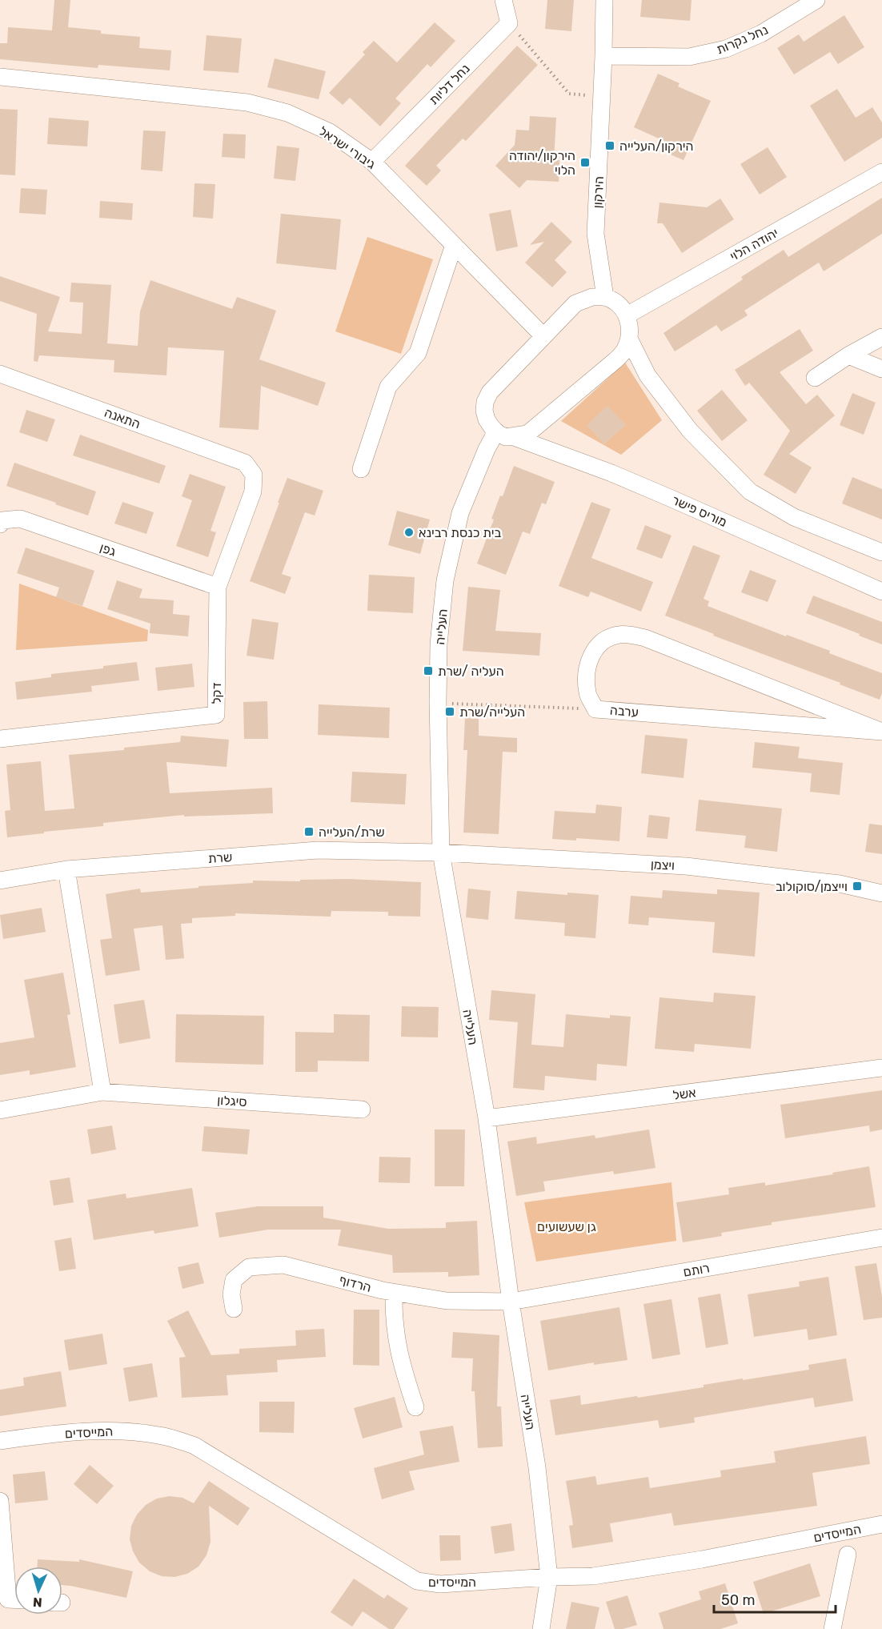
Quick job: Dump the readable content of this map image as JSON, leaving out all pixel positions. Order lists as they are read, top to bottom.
{
  "streets": {
    "street": [
      "נחל נקרות",
      "נחל דליות",
      "גיבורי ישראל",
      "הירקון",
      "יהודה הלוי",
      "התאנה",
      "מוריס פישר",
      "גפן",
      "העלייה",
      "דקל",
      "ערבה",
      "שרת",
      "ויצמן",
      "אשל",
      "סיגלון",
      "רותם",
      "הרדוף",
      "המייסדים"
    ]
  },
  "crossings": [
    ["נחל נקרות", "הירקון"],
    ["נחל דליות", "גיבורי ישראל"],
    ["התאנה", "דקל"],
    ["מוריס פישר", "העלייה"],
    ["גפן", "דקל"],
    ["העלייה", "שרת"],
    ["העלייה", "ויצמן"],
    ["העלייה", "אשל"],
    ["העלייה", "רותם"],
    ["העלייה", "הרדוף"],
    ["העלייה", "המייסדים"],
    ["שרת", "ויצמן"],
    ["רותם", "הרדוף"]
  ],
  "parks": ["גן שעשועים"],
  "places": {
    "transit": [
      "הירקון/העלייה",
      "הירקון/יהודה הלוי",
      "העליה /שרת",
      "העלייה/שרת",
      "שרת/העלייה",
      "וייצמן/סוקולוב"
    ],
    "other": ["בית כנסת רבינא"]
  },
  "scale_bar": "50 m",
  "north": "bottom"
}
